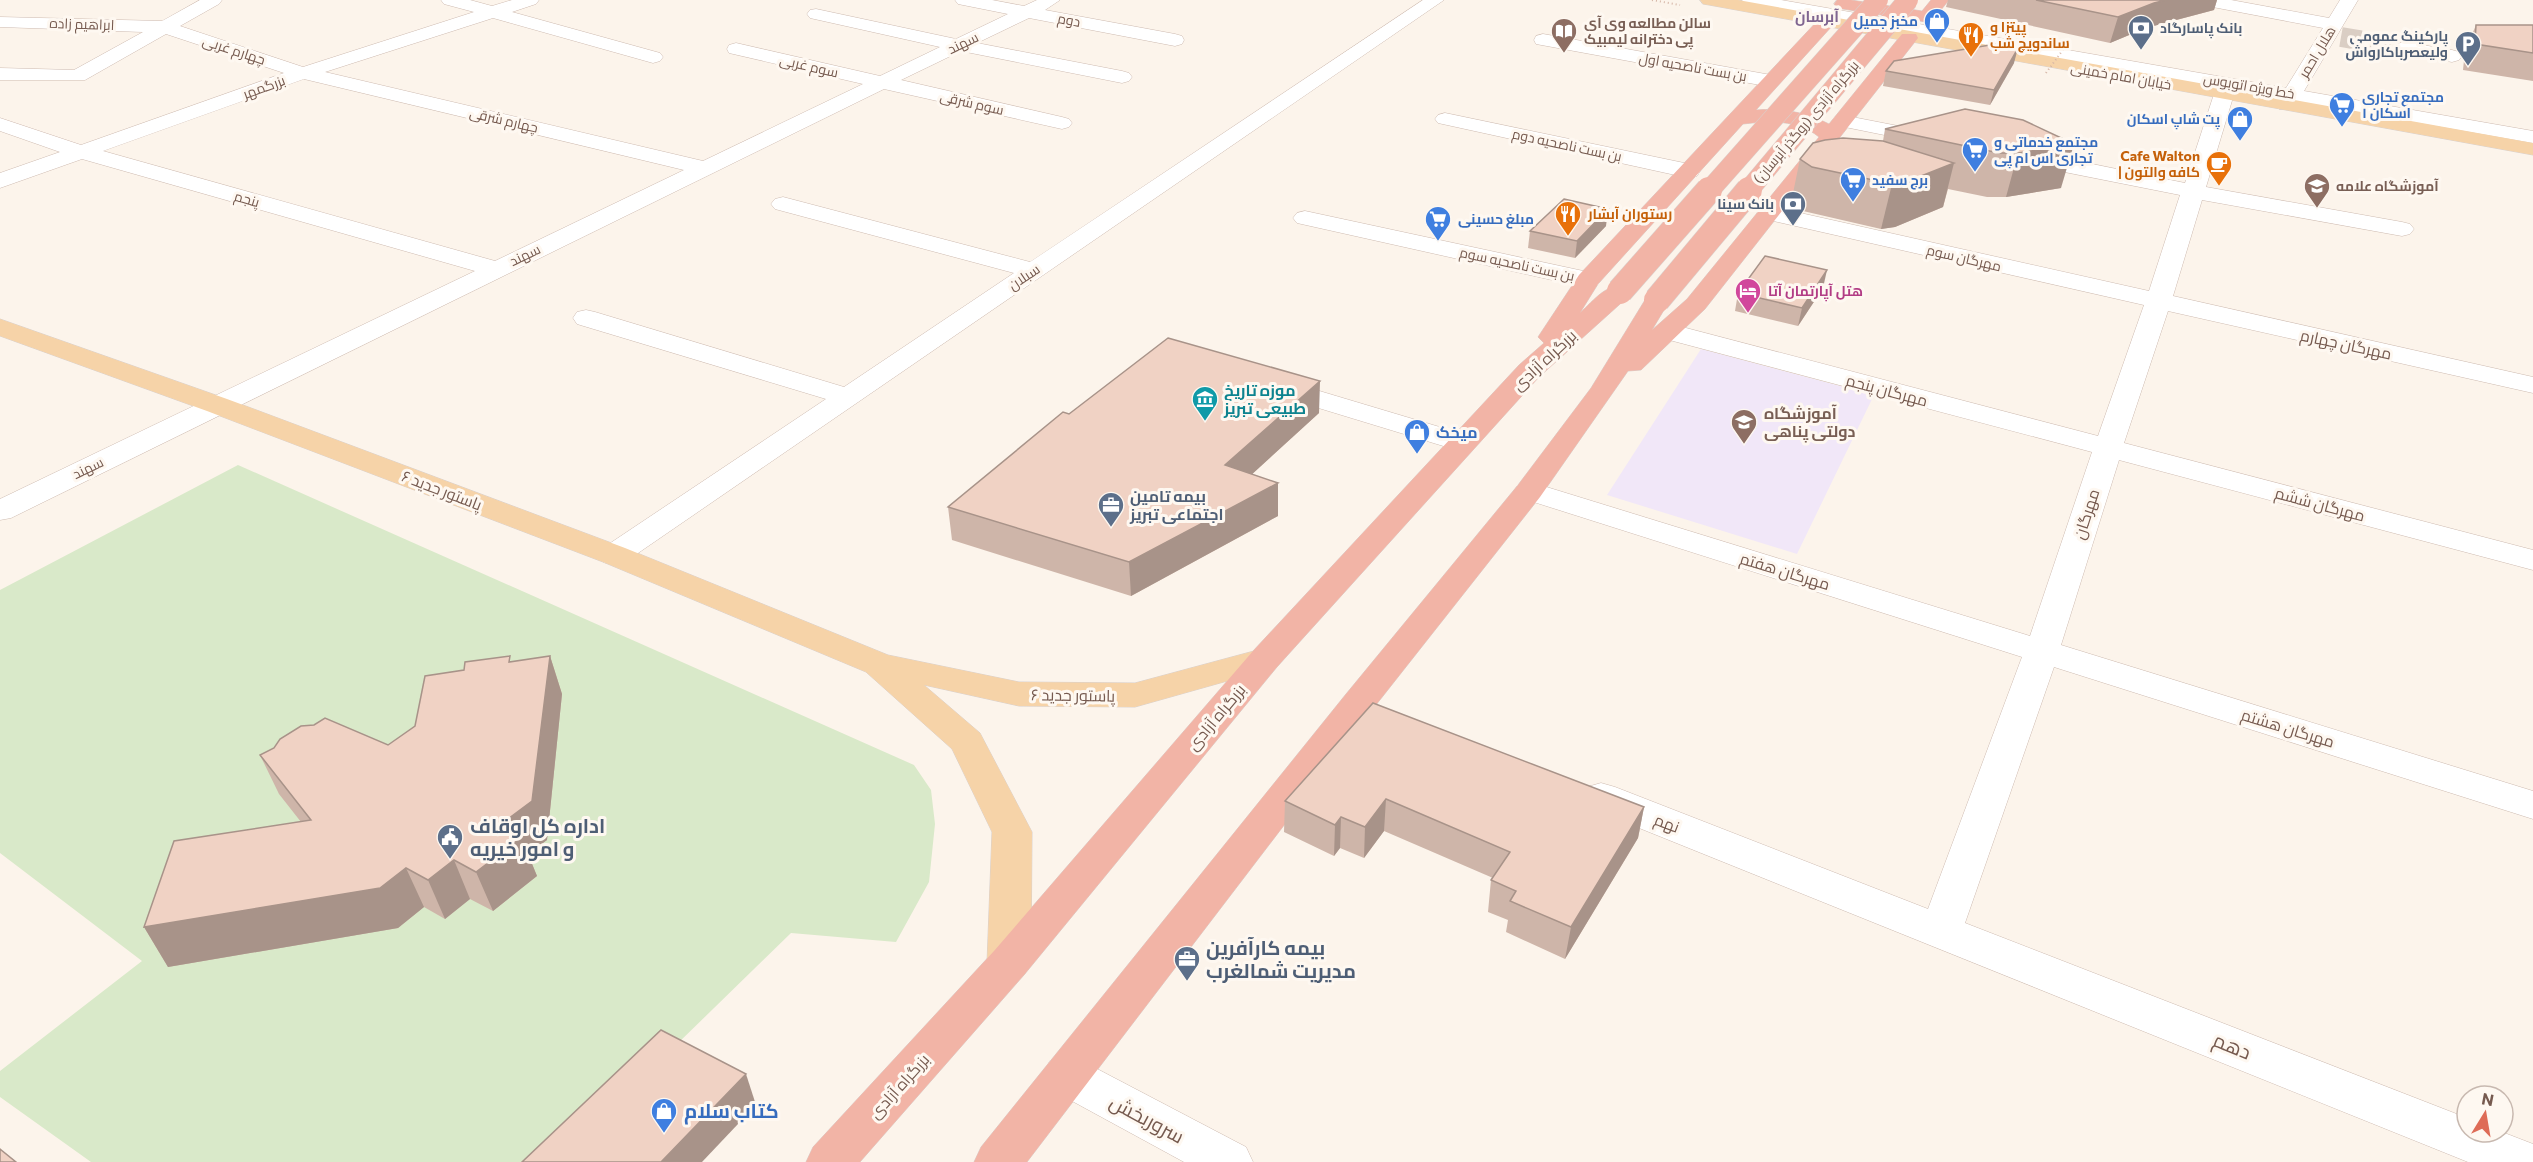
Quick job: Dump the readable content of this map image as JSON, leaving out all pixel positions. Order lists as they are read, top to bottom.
{
  "streets": {
    "highway": ["بزرگراه آزادی (روگذر آبرسان)", "بزرگراه آزادی"],
    "main road": ["خیابان امام خمینی", "پاستور جدید ۶"],
    "street": [
      "دوم",
      "ابراهیم زاده",
      "سهند",
      "چهارم غربی",
      "هلال احمر",
      "سوم غربی",
      "بن بست ناصحیه اول",
      "خط ویژه اتوبوس",
      "بزرگمهر",
      "سوم شرقی",
      "چهارم شرقی",
      "بن بست ناصحیه دوم",
      "پنجم",
      "مهرگان سوم",
      "بن بست ناصحیه سوم",
      "سبلان",
      "مهرگان چهارم",
      "مهرگان پنجم",
      "مهرگان ششم",
      "مهرگان",
      "مهرگان هفتم",
      "مهرگان هشتم",
      "نهم",
      "دهم",
      "سروربخش"
    ]
  },
  "crossings": [
    ["دوم", "سهند"],
    ["ابراهیم زاده", "چهارم غربی"],
    ["سهند", "سوم غربی"],
    ["سهند", "سوم شرقی"],
    ["سهند", "چهارم شرقی"],
    ["سهند", "پنجم"],
    ["سهند", "پاستور جدید ۶"],
    ["چهارم غربی", "بزرگمهر"],
    ["چهارم غربی", "چهارم شرقی"],
    ["هلال احمر", "خیابان امام خمینی"],
    ["هلال احمر", "خط ویژه اتوبوس"],
    ["سوم غربی", "سوم شرقی"],
    ["خیابان امام خمینی", "خط ویژه اتوبوس"],
    ["خیابان امام خمینی", "مهرگان"],
    ["بزرگمهر", "چهارم شرقی"],
    ["بزرگمهر", "پنجم"],
    ["بزرگراه آزادی (روگذر آبرسان)", "بن بست ناصحیه سوم"],
    ["بزرگراه آزادی (روگذر آبرسان)", "بزرگراه آزادی"],
    ["بزرگراه آزادی (روگذر آبرسان)", "مهرگان پنجم"],
    ["مهرگان سوم", "مهرگان چهارم"],
    ["مهرگان سوم", "مهرگان"],
    ["بن بست ناصحیه سوم", "بزرگراه آزادی"],
    ["سبلان", "پاستور جدید ۶"],
    ["مهرگان چهارم", "مهرگان"],
    ["بزرگراه آزادی", "پاستور جدید ۶"],
    ["مهرگان پنجم", "مهرگان ششم"],
    ["مهرگان پنجم", "مهرگان"],
    ["مهرگان ششم", "مهرگان"],
    ["مهرگان", "مهرگان هفتم"],
    ["مهرگان", "مهرگان هشتم"],
    ["مهرگان", "نهم"],
    ["مهرگان", "دهم"],
    ["مهرگان هفتم", "مهرگان هشتم"],
    ["نهم", "دهم"]
  ],
  "districts": ["آبرسان"],
  "places": {
    "shop": [
      "مخبز جمیل",
      "پت شاپ اسکان",
      "میخک",
      "کتاب سلام"
    ],
    "bank": ["بانک پاسارگاد", "بانک سینا"],
    "library": ["سالن مطالعه وی آی پی دخترانه لیمبیک"],
    "restaurant": ["پیتزا و ساندویچ شب", "رستوران آبشار"],
    "parking": ["پارکینگ عمومی ولیعصرباکارواش"],
    "supermarket": [
      "مجتمع تجاری اسکان ۱",
      "مجتمع خدماتی و تجاری اس ام پی",
      "برج سفید",
      "مبلغ حسینی"
    ],
    "cafe": ["Cafe Walton | کافه والتون"],
    "school or university": ["آموزشگاه علامه", "آموزشگاه دولتی پناهی"],
    "hotel": ["هتل آپارتمان آتا"],
    "museum": ["موزه تاریخ طبیعی تبریز"],
    "office": ["بیمه تامین اجتماعی تبریز", "بیمه کارآفرین مدیریت شمالغرب"],
    "public building": ["اداره کل اوقاف و امور خیریه"]
  },
  "north": "top"
}
